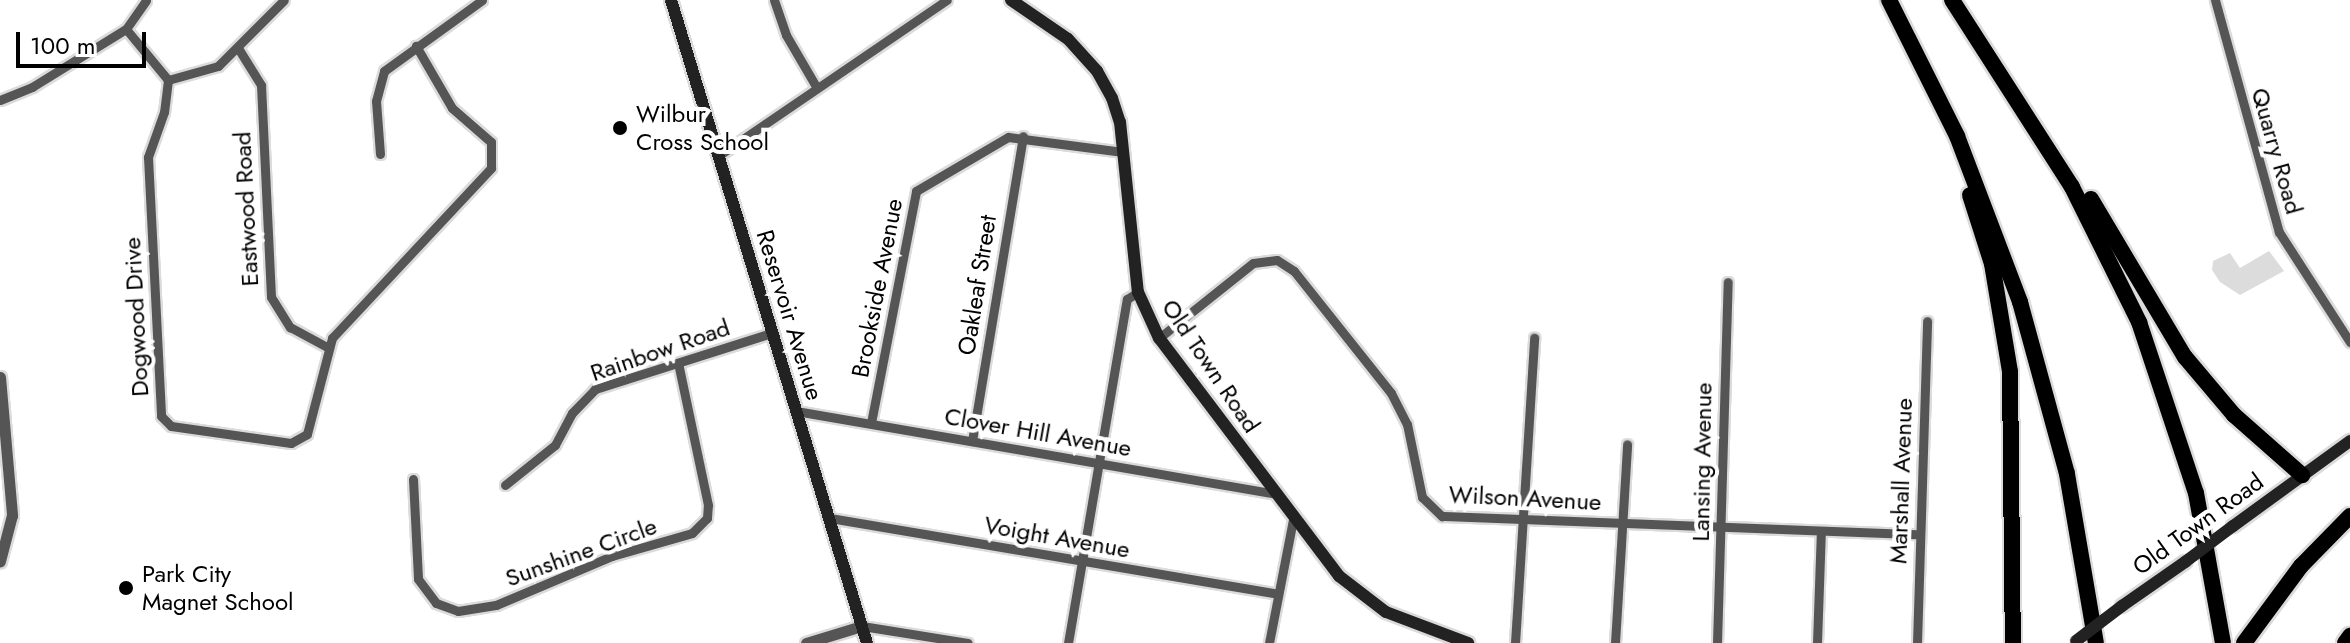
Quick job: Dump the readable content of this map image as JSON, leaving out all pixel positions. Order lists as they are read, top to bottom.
{
  "streets": {
    "main road": ["Reservoir Avenue", "Old Town Road"],
    "street": [
      "Quarry Road",
      "Eastwood Road",
      "Oakleaf Street",
      "Brookside Avenue",
      "Dogwood Drive",
      "Rainbow Road",
      "Clover Hill Avenue",
      "Lansing Avenue",
      "Marshall Avenue",
      "Wilson Avenue",
      "Voight Avenue",
      "Sunshine Circle"
    ]
  },
  "crossings": [
    ["Eastwood Road", "Dogwood Drive"],
    ["Oakleaf Street", "Brookside Avenue"],
    ["Oakleaf Street", "Clover Hill Avenue"],
    ["Brookside Avenue", "Old Town Road"],
    ["Brookside Avenue", "Clover Hill Avenue"],
    ["Reservoir Avenue", "Rainbow Road"],
    ["Reservoir Avenue", "Clover Hill Avenue"],
    ["Reservoir Avenue", "Voight Avenue"],
    ["Rainbow Road", "Sunshine Circle"],
    ["Old Town Road", "Clover Hill Avenue"],
    ["Old Town Road", "Wilson Avenue"],
    ["Lansing Avenue", "Wilson Avenue"],
    ["Marshall Avenue", "Wilson Avenue"]
  ],
  "places": ["Wilbur Cross School", "Park City Magnet School"],
  "scale_bar": "100 m"
}
